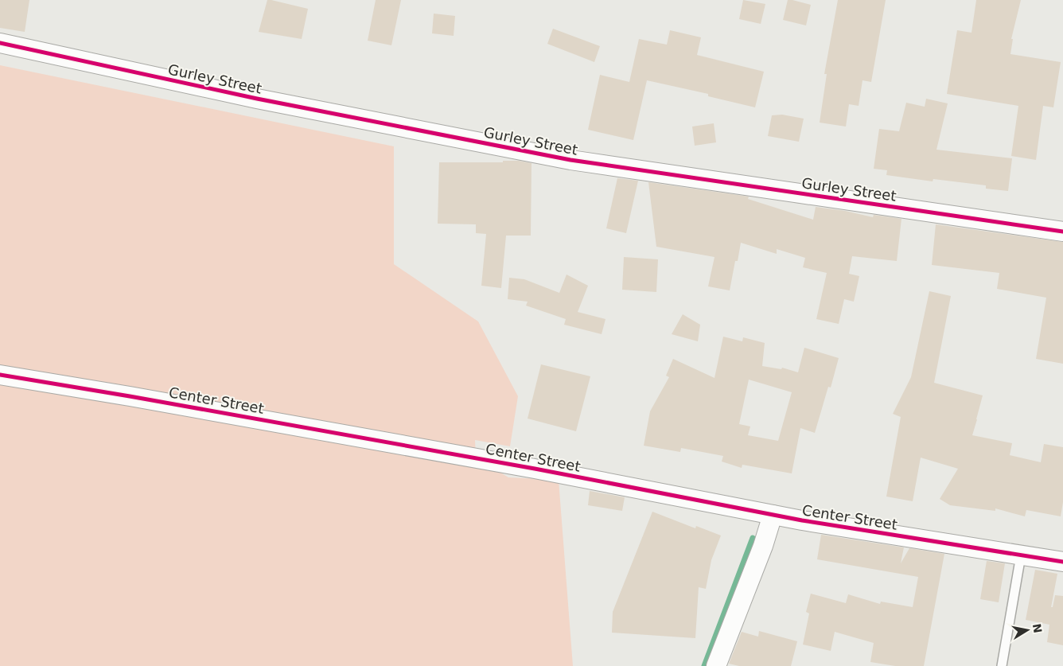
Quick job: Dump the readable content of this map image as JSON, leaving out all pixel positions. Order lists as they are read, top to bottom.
{
  "streets": {
    "street": ["Gurley Street", "Center Street"]
  },
  "north": "right"
}
